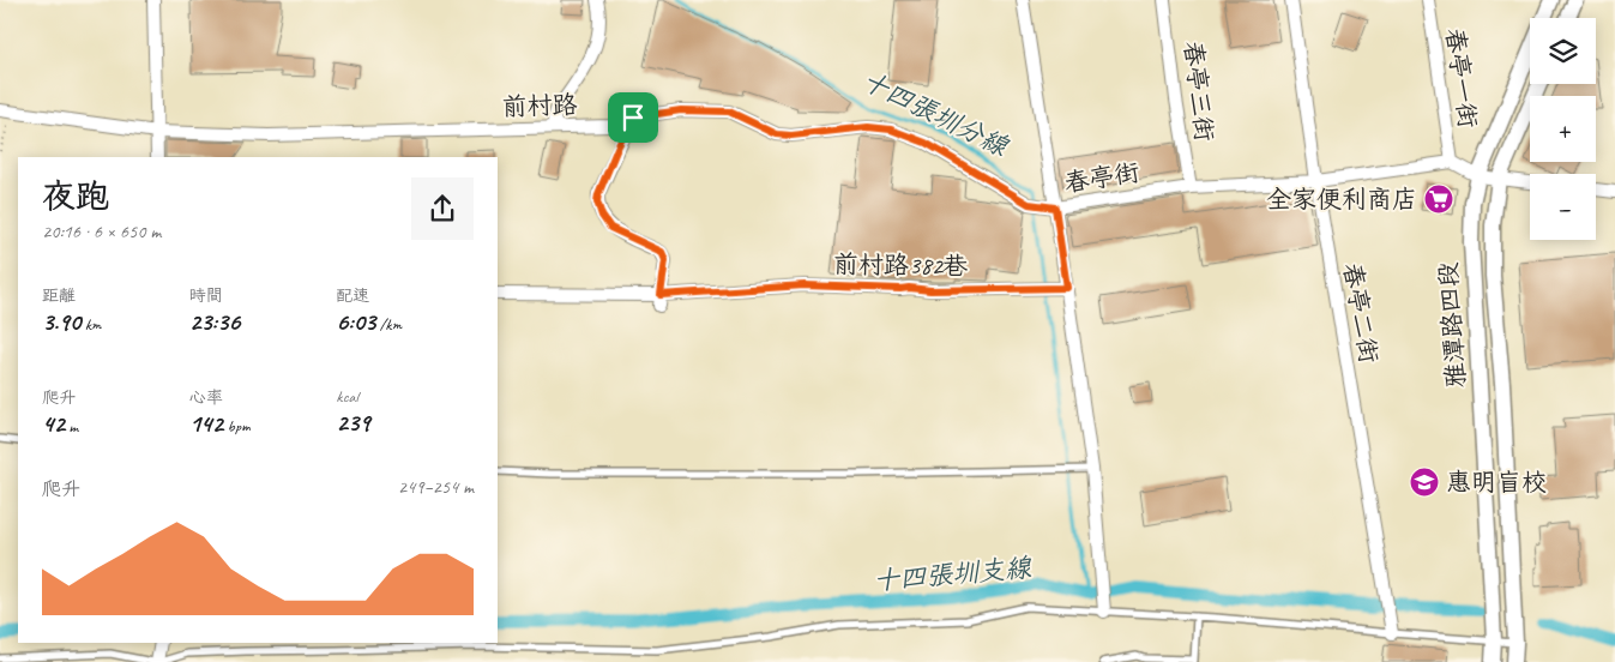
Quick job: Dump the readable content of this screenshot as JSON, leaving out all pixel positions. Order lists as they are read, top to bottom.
{
  "streets": {
    "street": [
      "春亭一街",
      "春亭三街",
      "前村路",
      "春亭街",
      "前村路382巷",
      "春亭二街",
      "雅潭路四段"
    ]
  },
  "crossings": [
    ["春亭一街", "春亭街"],
    ["春亭三街", "春亭街"],
    ["前村路", "春亭街"],
    ["春亭街", "前村路382巷"],
    ["春亭街", "春亭二街"]
  ],
  "water": ["十四張圳分線", "十四張圳支線"],
  "places": {
    "supermarket": ["全家便利商店"],
    "school or university": ["惠明盲校"]
  },
  "page": {
    "map_buttons": ["+", "−"],
    "heading": ["夜跑", "20:16 · 6 × 650 m"],
    "stats": [
      ["距離", "3.90 km"],
      ["時間", "23:36"],
      ["配速", "6:03 /km"],
      ["爬升", "42 m"],
      ["心率", "142 bpm"],
      ["kcal", "239"]
    ],
    "chart": ["爬升", "249–254 m"]
  }
}
